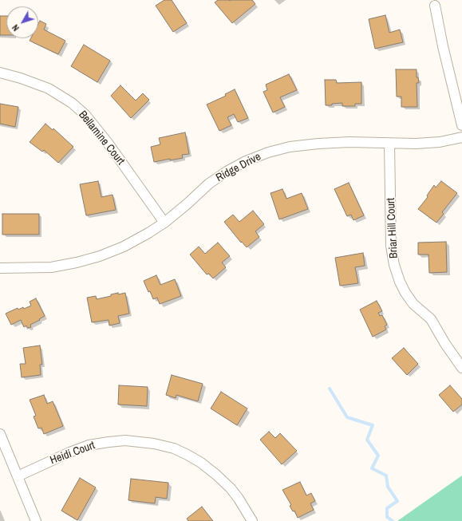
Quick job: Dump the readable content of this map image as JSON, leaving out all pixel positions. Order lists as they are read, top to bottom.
{
  "streets": {
    "street": [
      "Bellamine Court",
      "Ridge Drive",
      "Briar Hill Court",
      "Heidi Court"
    ]
  },
  "crossings": [
    ["Bellamine Court", "Ridge Drive"],
    ["Ridge Drive", "Briar Hill Court"]
  ],
  "north": "bottom left"
}
